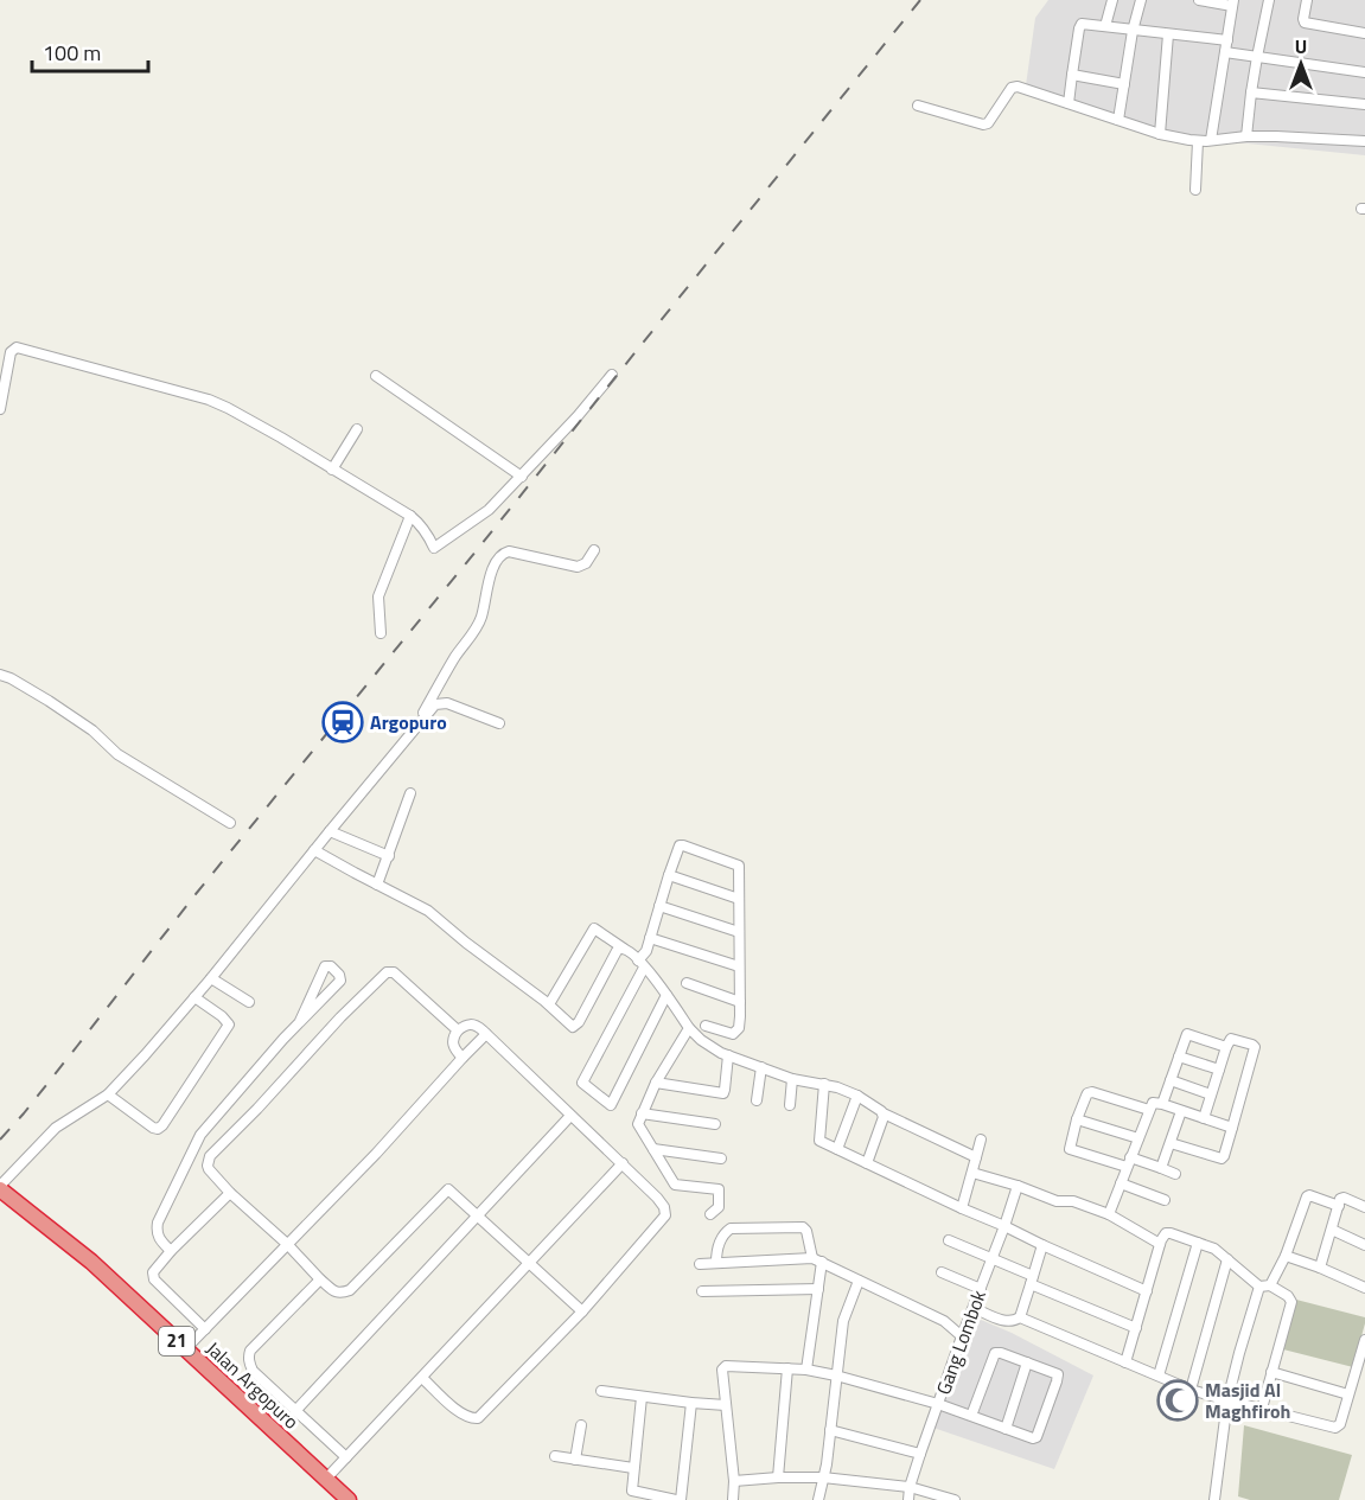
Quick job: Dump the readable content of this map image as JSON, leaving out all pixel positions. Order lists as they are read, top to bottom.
{
  "streets": {
    "highway": ["21", "Jalan Argopuro"],
    "street": ["Gang Lombok"]
  },
  "places": {
    "station": ["Argopuro"],
    "mosque": ["Masjid Al Maghfiroh"]
  },
  "scale_bar": "100 m",
  "north": "top"
}
